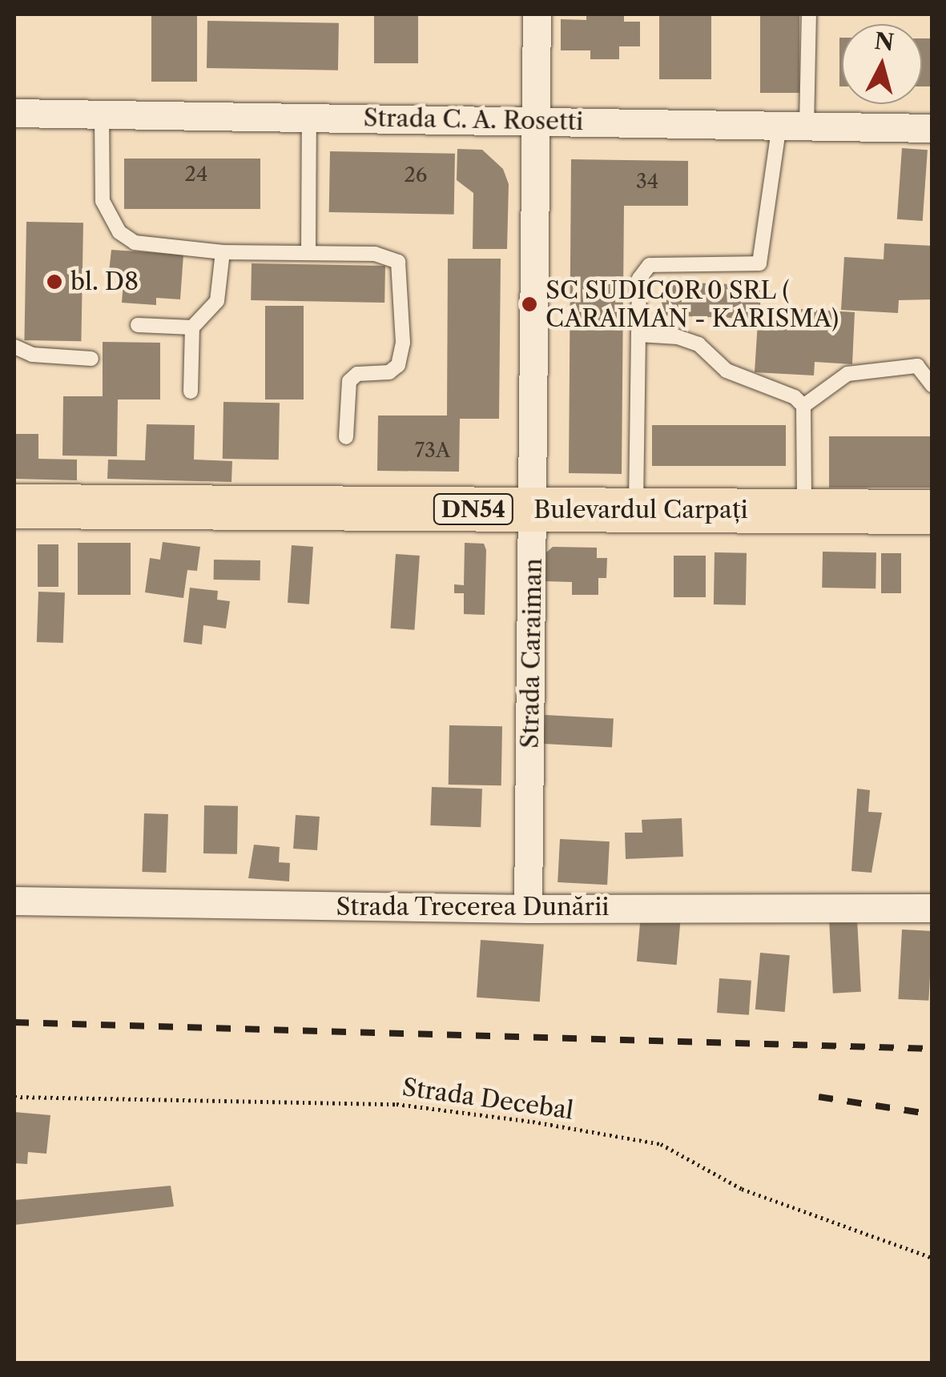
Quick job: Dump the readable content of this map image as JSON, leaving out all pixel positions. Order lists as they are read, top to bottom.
{
  "streets": {
    "main road": ["DN54", "Bulevardul Carpați"],
    "street": ["Strada C. A. Rosetti", "Strada Caraiman", "Strada Trecerea Dunării"],
    "path": ["Strada Decebal"]
  },
  "crossings": [
    ["Strada C. A. Rosetti", "Strada Caraiman"],
    ["Bulevardul Carpați", "Strada Caraiman"],
    ["Strada Caraiman", "Strada Trecerea Dunării"]
  ],
  "places": ["bl. D8", "SC SUDICOR 0 SRL ( CARAIMAN - KARISMA)"],
  "house_numbers": [
    "24",
    "26",
    "34",
    "73A"
  ],
  "north": "top"
}
